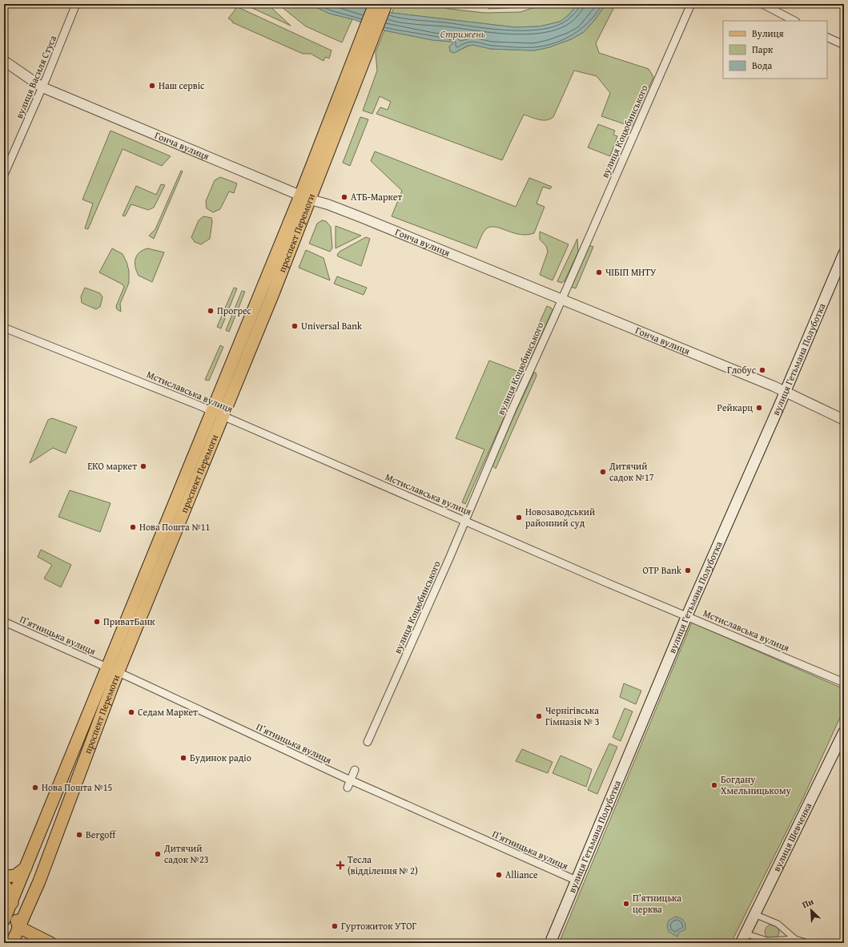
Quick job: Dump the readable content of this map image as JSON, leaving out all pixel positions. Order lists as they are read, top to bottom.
{
  "streets": {
    "main road": ["проспект Перемоги", "вулиця Гетьмана Полуботка", "вулиця Шевченка"],
    "street": [
      "вулиця Василя Стуса",
      "вулиця Коцюбинського",
      "Гонча вулиця",
      "Мстиславська вулиця",
      "Пʼятницька вулиця"
    ]
  },
  "crossings": [
    ["вулиця Василя Стуса", "Гонча вулиця"],
    ["вулиця Коцюбинського", "Гонча вулиця"],
    ["вулиця Коцюбинського", "Мстиславська вулиця"],
    ["Гонча вулиця", "проспект Перемоги"],
    ["Гонча вулиця", "вулиця Гетьмана Полуботка"],
    ["проспект Перемоги", "Мстиславська вулиця"],
    ["проспект Перемоги", "Пʼятницька вулиця"],
    ["вулиця Гетьмана Полуботка", "Мстиславська вулиця"],
    ["вулиця Гетьмана Полуботка", "Пʼятницька вулиця"]
  ],
  "water": ["Стрижень"],
  "places": {
    "other": [
      "Наш сервіс",
      "АТБ-Маркет",
      "ЧІБІП МНТУ",
      "Прогрес",
      "Universal Bank",
      "Глобус",
      "Рейкарц",
      "ЕКО маркет",
      "Дитячий садок №17",
      "Новозаводський районний суд",
      "Нова Пошта №11",
      "OTP Bank",
      "ПриватБанк",
      "Седам Маркет",
      "Чернігівська Гімназія № 3",
      "Будинок радіо",
      "Богдану Хмельницькому",
      "Нова Пошта №15",
      "Bergoff",
      "Дитячий садок №23",
      "Alliance",
      "П’ятницька церква",
      "Гуртожиток УТОГ"
    ],
    "health": ["Тесла (відділення № 2)"]
  },
  "legend": ["Вулиця", "Парк", "Вода"],
  "north": "top left"
}
